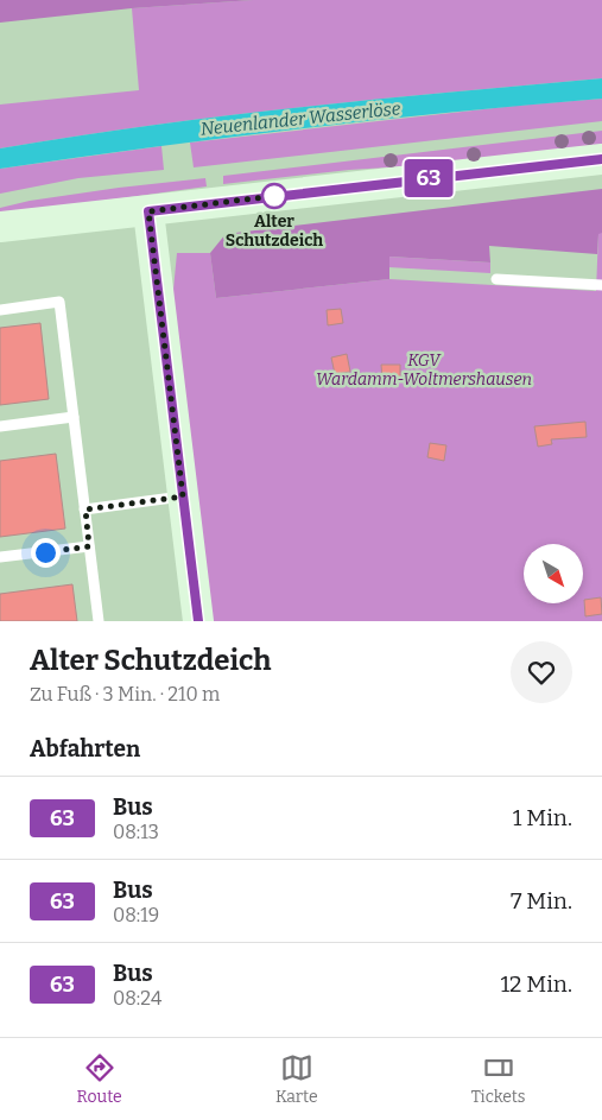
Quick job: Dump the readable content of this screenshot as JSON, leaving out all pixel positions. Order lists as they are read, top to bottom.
{
  "water": ["Neuenlander Wasserlöse"],
  "parks": ["KGV Wardamm-Woltmershausen"],
  "places": ["Alter Schutzdeich"],
  "lines": ["bus line 63"],
  "north": "bottom right",
  "page": {
    "on_map": "63",
    "heading": [
      ["Alter Schutzdeich", "Zu Fuß · 3 Min. · 210 m"],
      "Abfahrten"
    ],
    "list": [
      {
        "mark": "63",
        "name": "Bus",
        "note": "08:13",
        "value": "1 Min."
      },
      {
        "mark": "63",
        "name": "Bus",
        "note": "08:19",
        "value": "7 Min."
      },
      {
        "mark": "63",
        "name": "Bus",
        "note": "08:24",
        "value": "12 Min."
      }
    ],
    "tabs": ["Route", "Karte", "Tickets"]
  }
}
